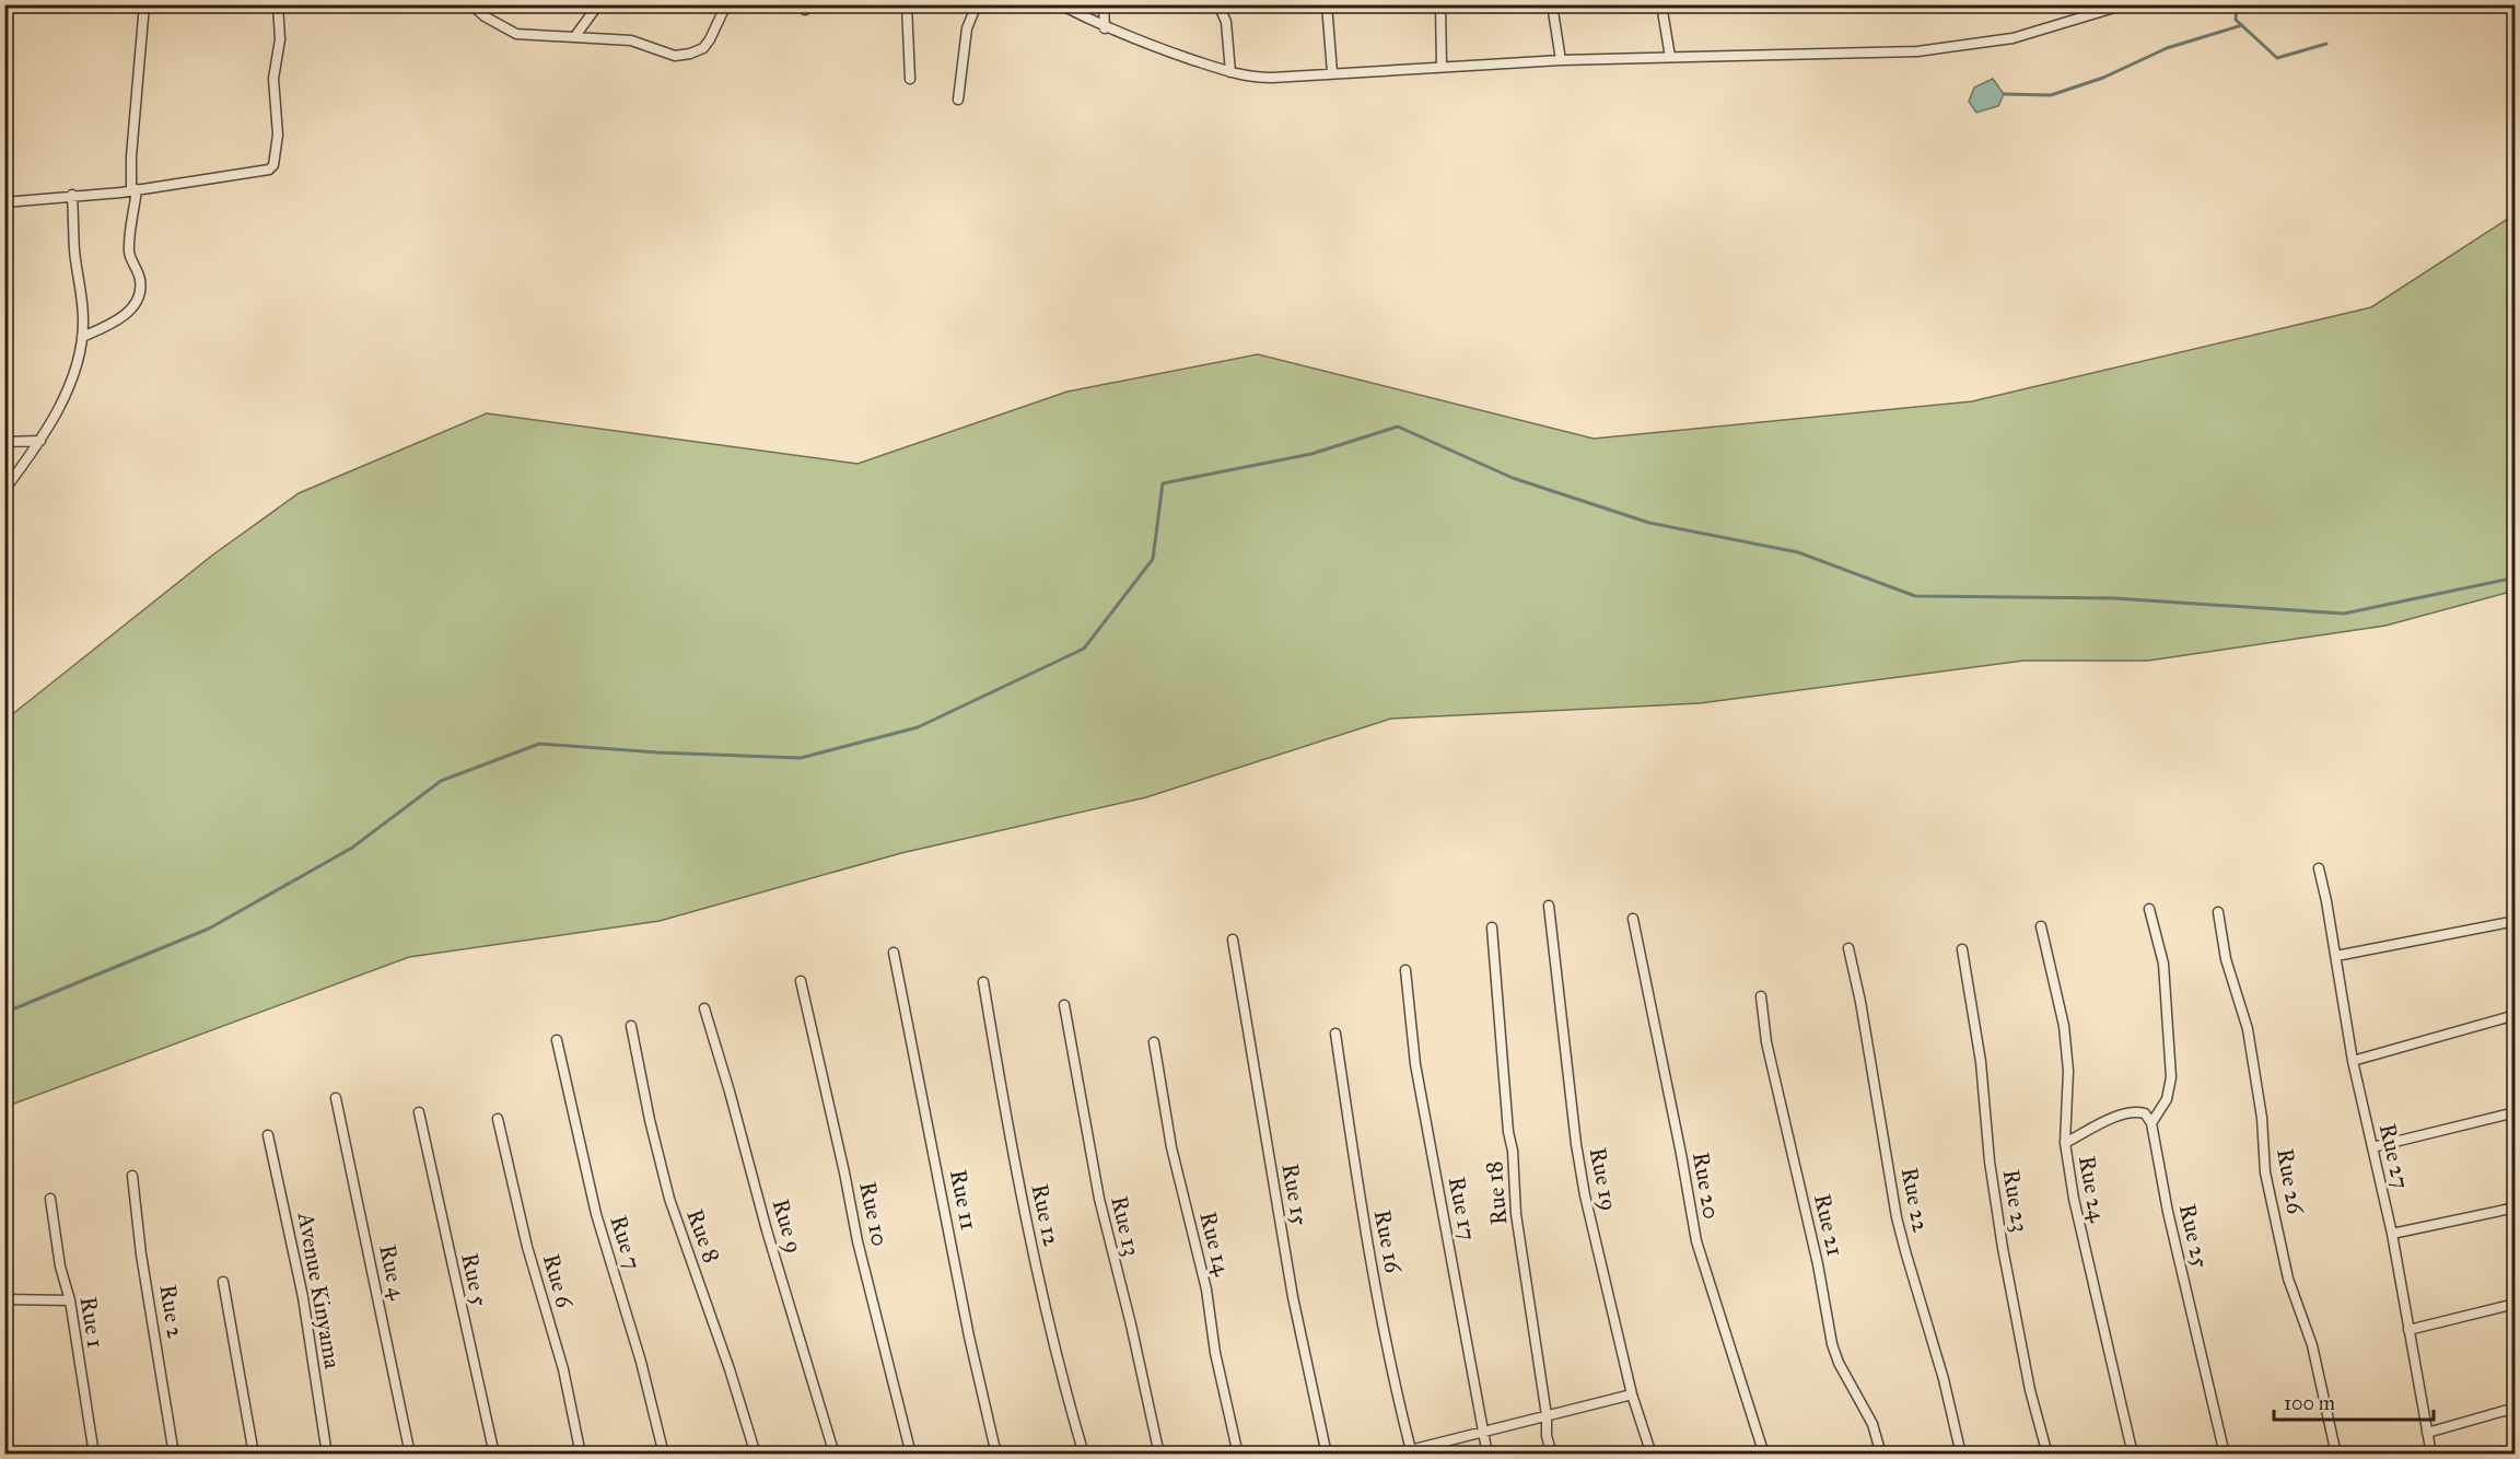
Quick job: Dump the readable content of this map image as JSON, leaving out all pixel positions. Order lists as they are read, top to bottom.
{
  "streets": {
    "street": [
      "Rue 27",
      "Rue 19",
      "Rue 26",
      "Rue 20",
      "Rue 24",
      "Rue 18",
      "Rue 15",
      "Rue 11",
      "Rue 22",
      "Rue 23",
      "Rue 17",
      "Rue 10",
      "Rue 12",
      "Rue 21",
      "Rue 9",
      "Rue 13",
      "Rue 8",
      "Rue 25",
      "Rue 16",
      "Rue 7",
      "Rue 14",
      "Rue 4",
      "Rue 5",
      "Rue 6",
      "Avenue Kinyama",
      "Rue 2",
      "Rue 1"
    ]
  },
  "scale_bar": "100 m"
}
